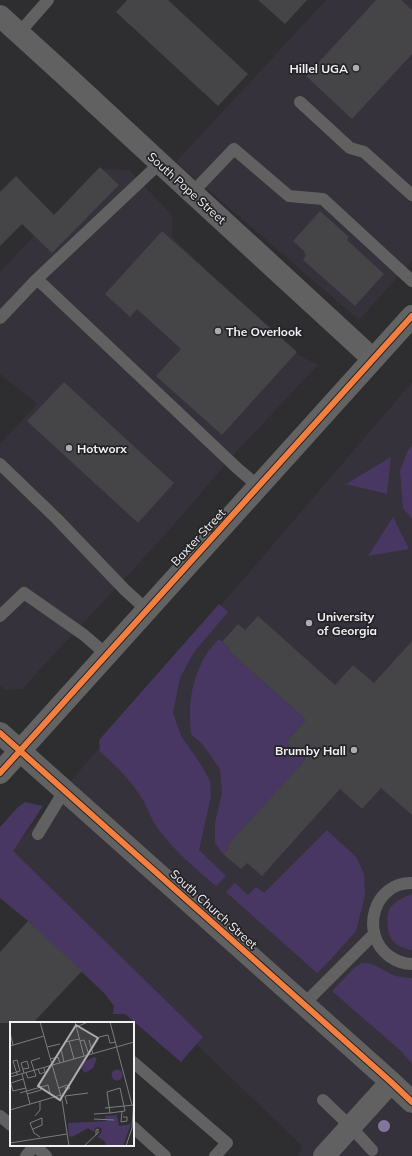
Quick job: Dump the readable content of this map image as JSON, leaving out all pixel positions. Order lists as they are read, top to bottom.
{
  "streets": {
    "main road": ["Baxter Street"],
    "street": ["South Pope Street", "South Church Street"]
  },
  "crossings": [
    ["South Pope Street", "Baxter Street"],
    ["Baxter Street", "South Church Street"]
  ],
  "places": [
    "Hillel UGA",
    "The Overlook",
    "Hotworx",
    "University of Georgia",
    "Brumby Hall"
  ]
}
